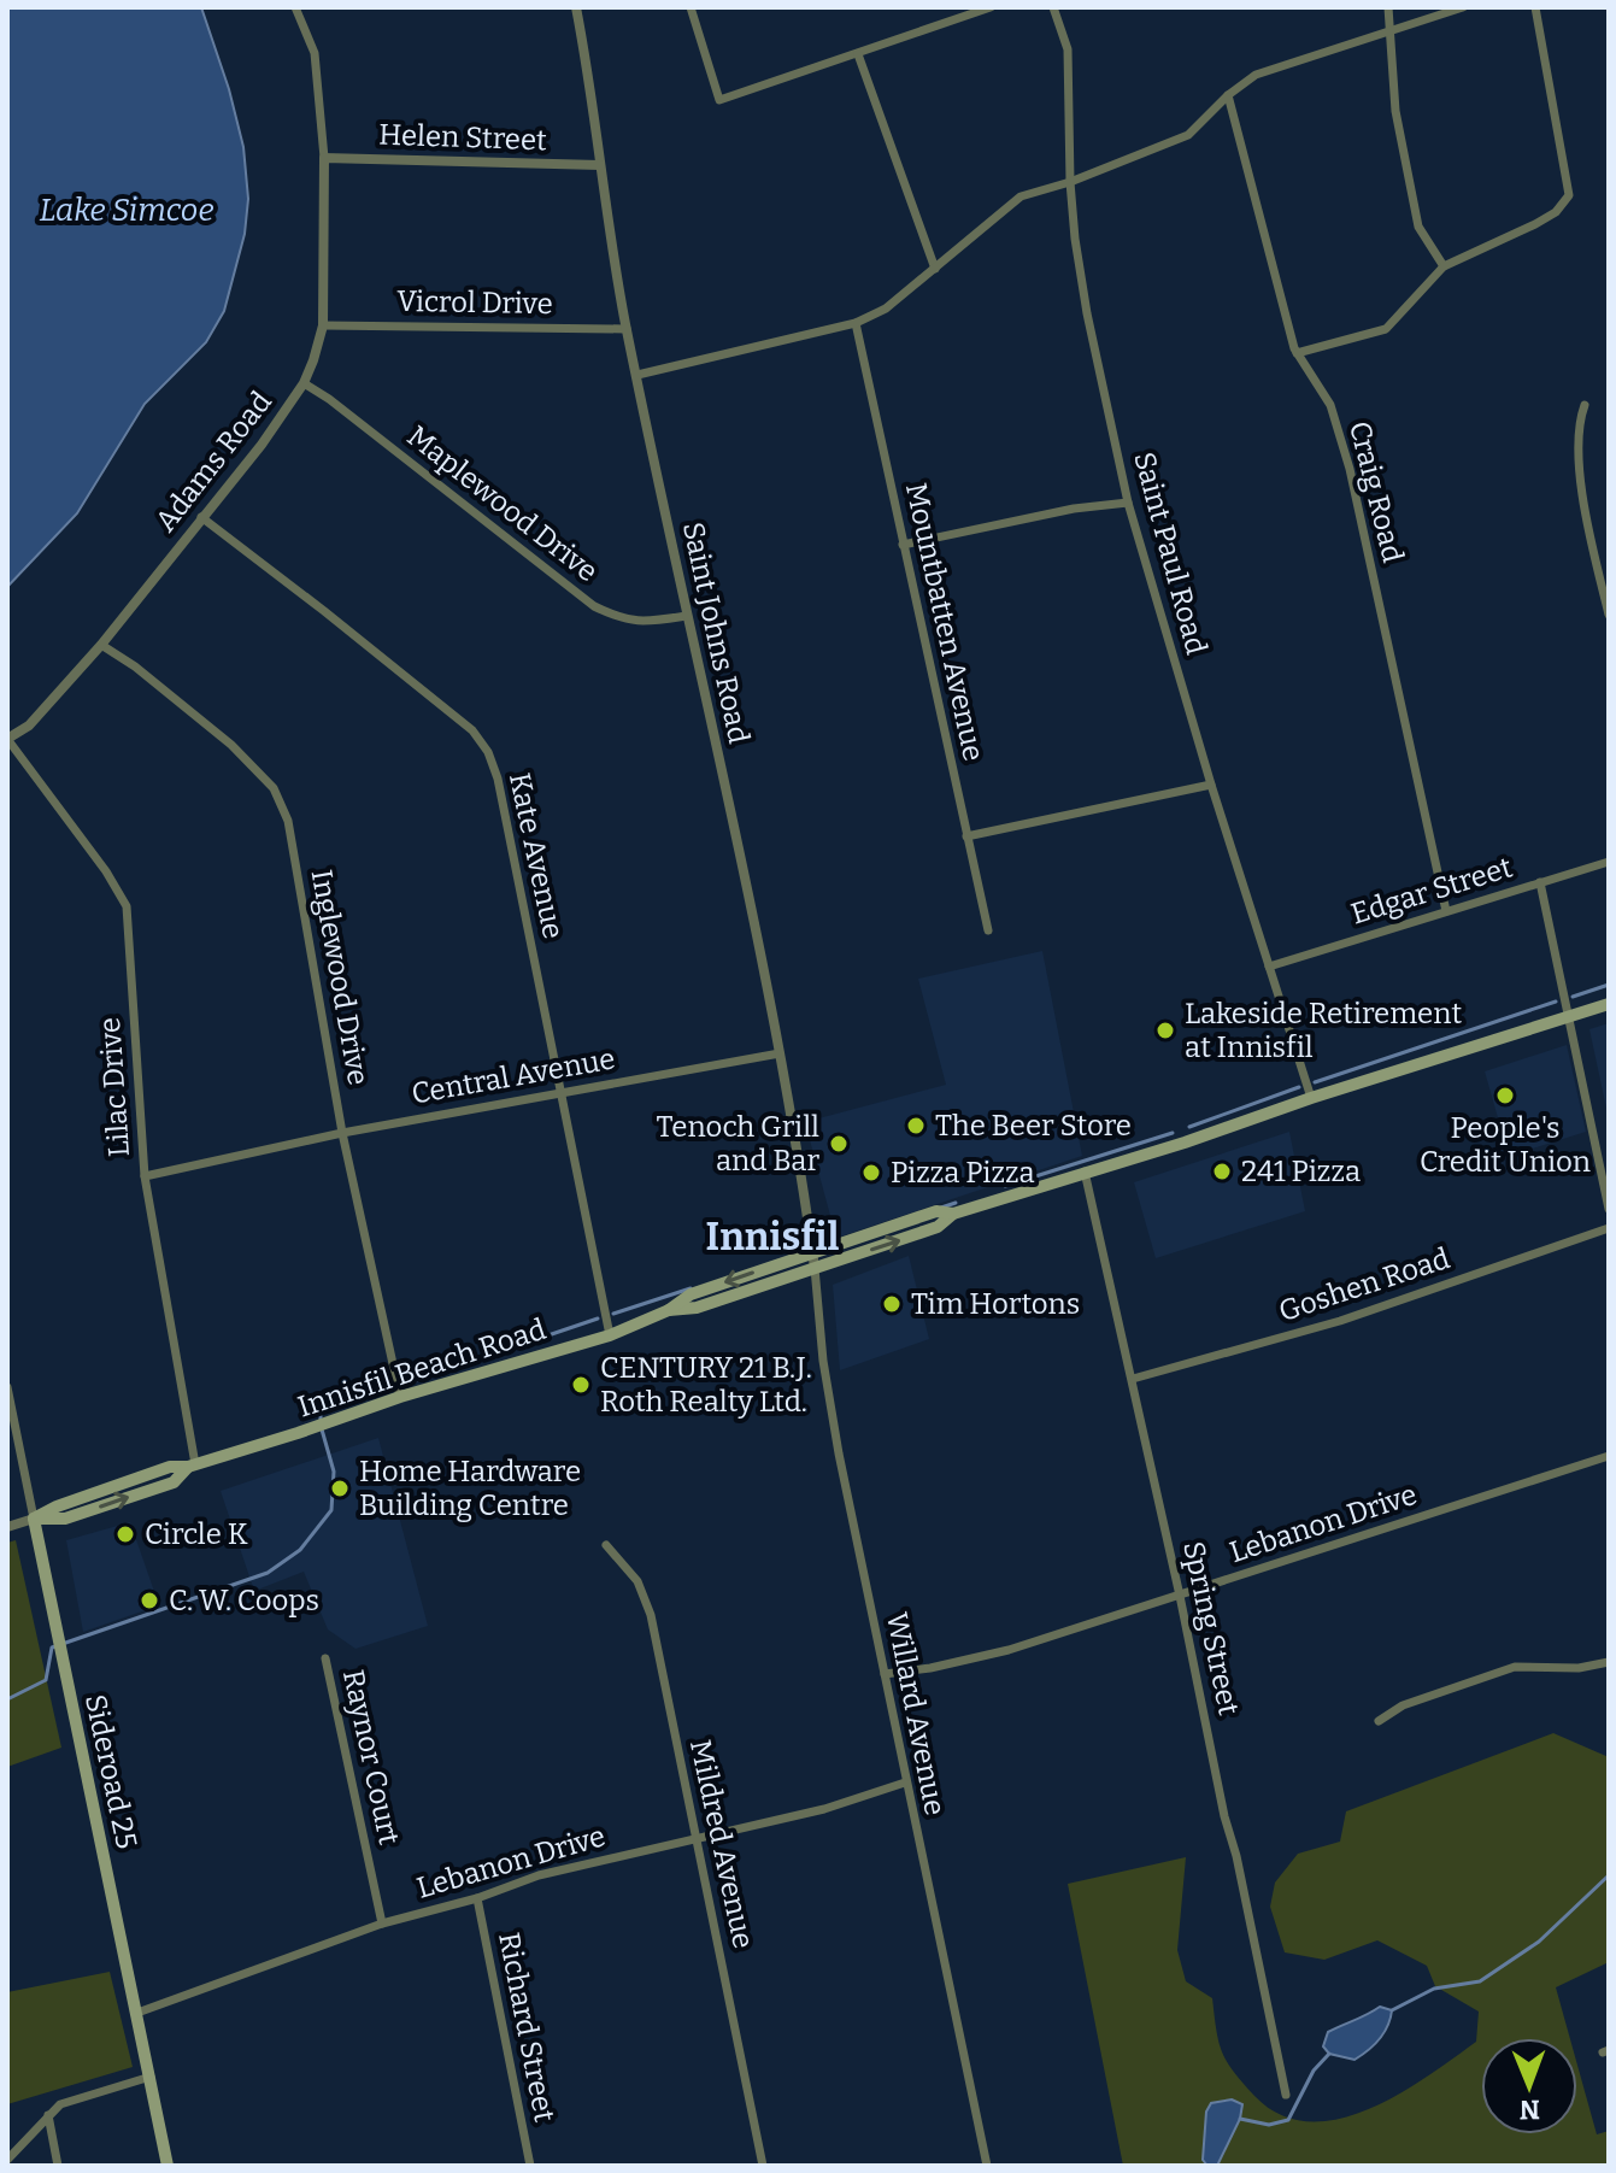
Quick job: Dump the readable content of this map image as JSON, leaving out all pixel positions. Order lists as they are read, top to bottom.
{
  "streets": {
    "main road": ["Innisfil Beach Road", "Sideroad 25"],
    "street": [
      "Helen Street",
      "Vicrol Drive",
      "Adams Road",
      "Craig Road",
      "Maplewood Drive",
      "Saint Paul Road",
      "Mountbatten Avenue",
      "Saint Johns Road",
      "Kate Avenue",
      "Edgar Street",
      "Inglewood Drive",
      "Central Avenue",
      "Lilac Drive",
      "Goshen Road",
      "Lebanon Drive",
      "Spring Street",
      "Willard Avenue",
      "Raynor Court",
      "Mildred Avenue",
      "Richard Street"
    ]
  },
  "crossings": [
    ["Helen Street", "Adams Road"],
    ["Helen Street", "Saint Johns Road"],
    ["Vicrol Drive", "Adams Road"],
    ["Vicrol Drive", "Saint Johns Road"],
    ["Adams Road", "Maplewood Drive"],
    ["Adams Road", "Kate Avenue"],
    ["Adams Road", "Inglewood Drive"],
    ["Adams Road", "Lilac Drive"],
    ["Craig Road", "Edgar Street"],
    ["Maplewood Drive", "Saint Johns Road"],
    ["Saint Paul Road", "Edgar Street"],
    ["Saint Paul Road", "Innisfil Beach Road"],
    ["Saint Johns Road", "Central Avenue"],
    ["Saint Johns Road", "Innisfil Beach Road"],
    ["Saint Johns Road", "Willard Avenue"],
    ["Kate Avenue", "Central Avenue"],
    ["Kate Avenue", "Innisfil Beach Road"],
    ["Inglewood Drive", "Central Avenue"],
    ["Inglewood Drive", "Innisfil Beach Road"],
    ["Central Avenue", "Lilac Drive"],
    ["Lilac Drive", "Innisfil Beach Road"],
    ["Goshen Road", "Spring Street"],
    ["Innisfil Beach Road", "Spring Street"],
    ["Innisfil Beach Road", "Willard Avenue"],
    ["Innisfil Beach Road", "Sideroad 25"],
    ["Lebanon Drive", "Spring Street"],
    ["Lebanon Drive", "Willard Avenue"],
    ["Lebanon Drive", "Raynor Court"],
    ["Lebanon Drive", "Sideroad 25"],
    ["Lebanon Drive", "Mildred Avenue"],
    ["Lebanon Drive", "Richard Street"]
  ],
  "districts": ["Innisfil"],
  "water": ["Lake Simcoe"],
  "places": [
    "Lakeside Retirement at Innisfil",
    "People's Credit Union",
    "The Beer Store",
    "Tenoch Grill and Bar",
    "241 Pizza",
    "Pizza Pizza",
    "Tim Hortons",
    "CENTURY 21 B.J. Roth Realty Ltd.",
    "Home Hardware Building Centre",
    "Circle K",
    "C. W. Coops"
  ],
  "north": "bottom"
}
